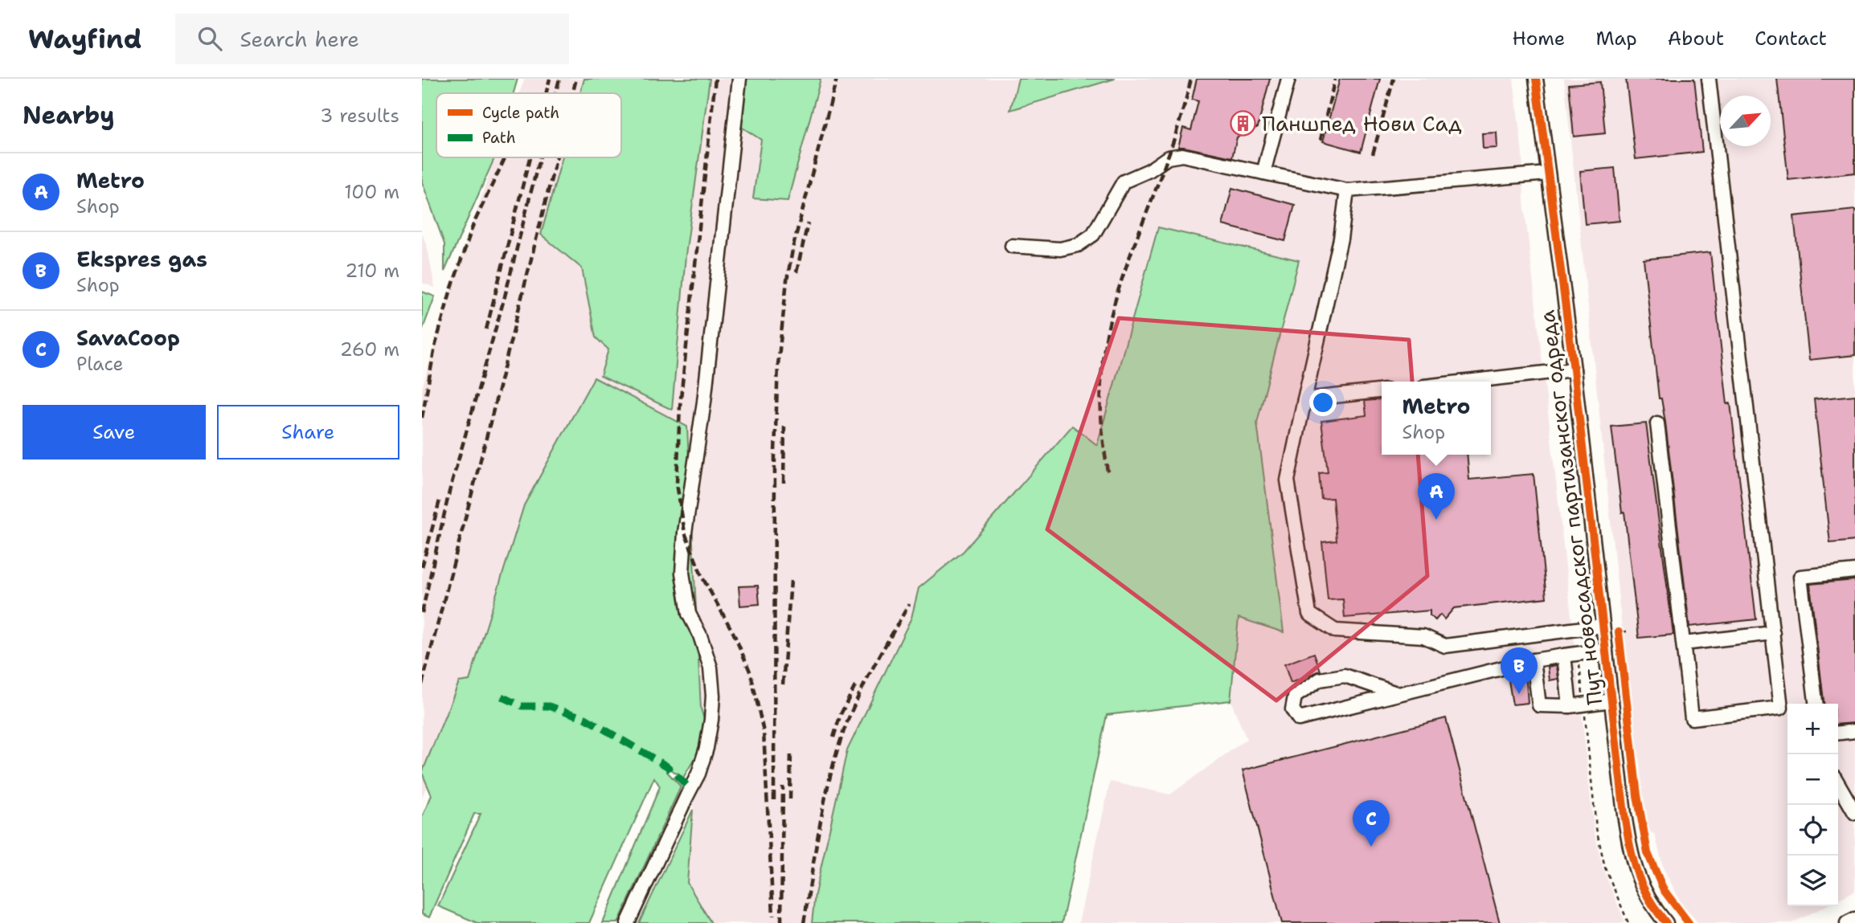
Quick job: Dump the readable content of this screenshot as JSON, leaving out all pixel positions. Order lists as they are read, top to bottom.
{
  "streets": {
    "street": ["Пут новосадског партизанског одреда"]
  },
  "places": {
    "building": ["Паншпед Нови Сад"]
  },
  "legend": ["Cycle path", "Path"],
  "north": "top right",
  "page": {
    "header": "Wayfind",
    "search": "Search here",
    "nav": [
      "Home",
      "Map",
      "About",
      "Contact"
    ],
    "heading": ["Nearby", "3 results"],
    "list": [
      {
        "mark": "A",
        "name": "Metro",
        "note": "Shop",
        "value": "100 m"
      },
      {
        "mark": "B",
        "name": "Ekspres gas",
        "note": "Shop",
        "value": "210 m"
      },
      {
        "mark": "C",
        "name": "SavaCoop",
        "note": "Place",
        "value": "260 m"
      }
    ],
    "popup": ["Metro", "Shop"],
    "buttons": ["Save", "Share"],
    "pins": ["A", "B", "C"],
    "map_buttons": ["+", "−"]
  }
}
